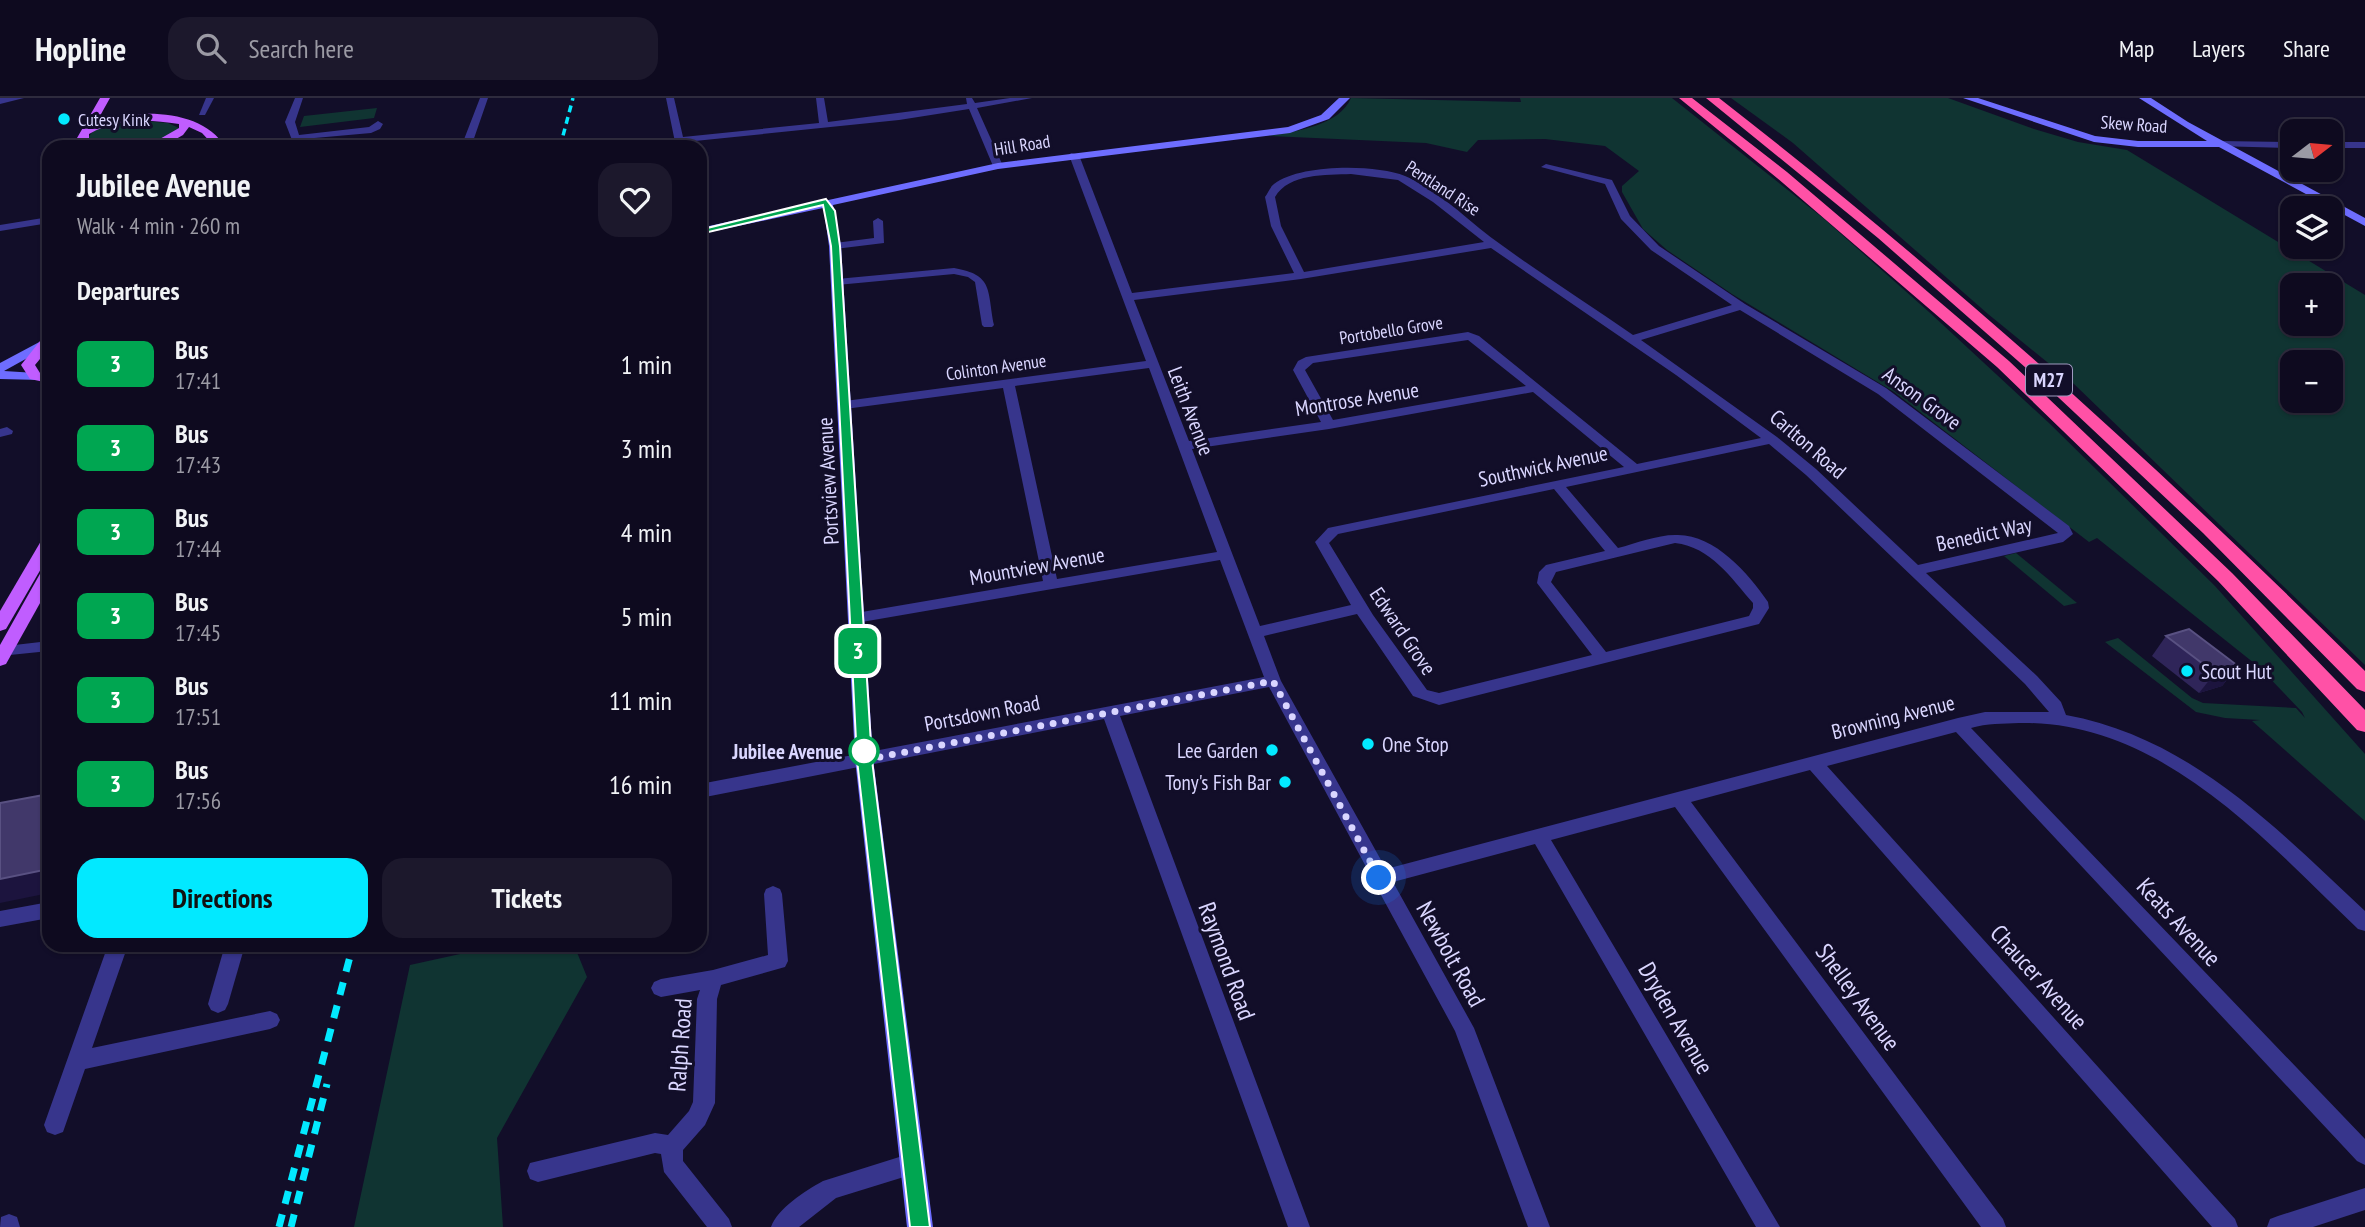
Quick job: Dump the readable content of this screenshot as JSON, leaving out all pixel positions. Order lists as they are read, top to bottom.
{
  "streets": {
    "highway": ["M27"],
    "street": [
      "Skew Road",
      "Hill Road",
      "Pentland Rise",
      "Portobello Grove",
      "Colinton Avenue",
      "Anson Grove",
      "Montrose Avenue",
      "Leith Avenue",
      "Carlton Road",
      "Southwick Avenue",
      "Portsview Avenue",
      "Benedict Way",
      "Mountview Avenue",
      "Edward Grove",
      "Portsdown Road",
      "Browning Avenue",
      "Keats Avenue",
      "Newbolt Road",
      "Raymond Road",
      "Chaucer Avenue",
      "Shelley Avenue",
      "Dryden Avenue",
      "Ralph Road"
    ]
  },
  "crossings": [
    ["Hill Road", "Leith Avenue"],
    ["Hill Road", "Portsview Avenue"],
    ["Pentland Rise", "Leith Avenue"],
    ["Pentland Rise", "Carlton Road"],
    ["Portobello Grove", "Montrose Avenue"],
    ["Portobello Grove", "Southwick Avenue"],
    ["Colinton Avenue", "Leith Avenue"],
    ["Colinton Avenue", "Portsview Avenue"],
    ["Anson Grove", "Benedict Way"],
    ["Montrose Avenue", "Leith Avenue"],
    ["Leith Avenue", "Mountview Avenue"],
    ["Leith Avenue", "Portsdown Road"],
    ["Leith Avenue", "Newbolt Road"],
    ["Carlton Road", "Southwick Avenue"],
    ["Carlton Road", "Benedict Way"],
    ["Carlton Road", "Browning Avenue"],
    ["Southwick Avenue", "Edward Grove"],
    ["Portsview Avenue", "Mountview Avenue"],
    ["Portsview Avenue", "Portsdown Road"],
    ["Portsdown Road", "Newbolt Road"],
    ["Portsdown Road", "Raymond Road"],
    ["Browning Avenue", "Keats Avenue"],
    ["Browning Avenue", "Newbolt Road"],
    ["Browning Avenue", "Chaucer Avenue"],
    ["Browning Avenue", "Shelley Avenue"],
    ["Browning Avenue", "Dryden Avenue"]
  ],
  "places": [
    "Cutesy Kink",
    "Scout Hut",
    "One Stop",
    "Lee Garden",
    "Jubilee Avenue",
    "Tony's Fish Bar"
  ],
  "lines": ["bus line 3"],
  "north": "right",
  "page": {
    "header": "Hopline",
    "search": "Search here",
    "nav": ["Map", "Layers", "Share"],
    "on_map": "3",
    "map_buttons": ["+", "−"],
    "heading": [
      ["Jubilee Avenue", "Walk · 4 min · 260 m"],
      "Departures"
    ],
    "list": [
      {
        "mark": "3",
        "name": "Bus",
        "note": "17:41",
        "value": "1 min"
      },
      {
        "mark": "3",
        "name": "Bus",
        "note": "17:43",
        "value": "3 min"
      },
      {
        "mark": "3",
        "name": "Bus",
        "note": "17:44",
        "value": "4 min"
      },
      {
        "mark": "3",
        "name": "Bus",
        "note": "17:45",
        "value": "5 min"
      },
      {
        "mark": "3",
        "name": "Bus",
        "note": "17:51",
        "value": "11 min"
      },
      {
        "mark": "3",
        "name": "Bus",
        "note": "17:56",
        "value": "16 min"
      }
    ],
    "buttons": ["Directions", "Tickets"]
  }
}
